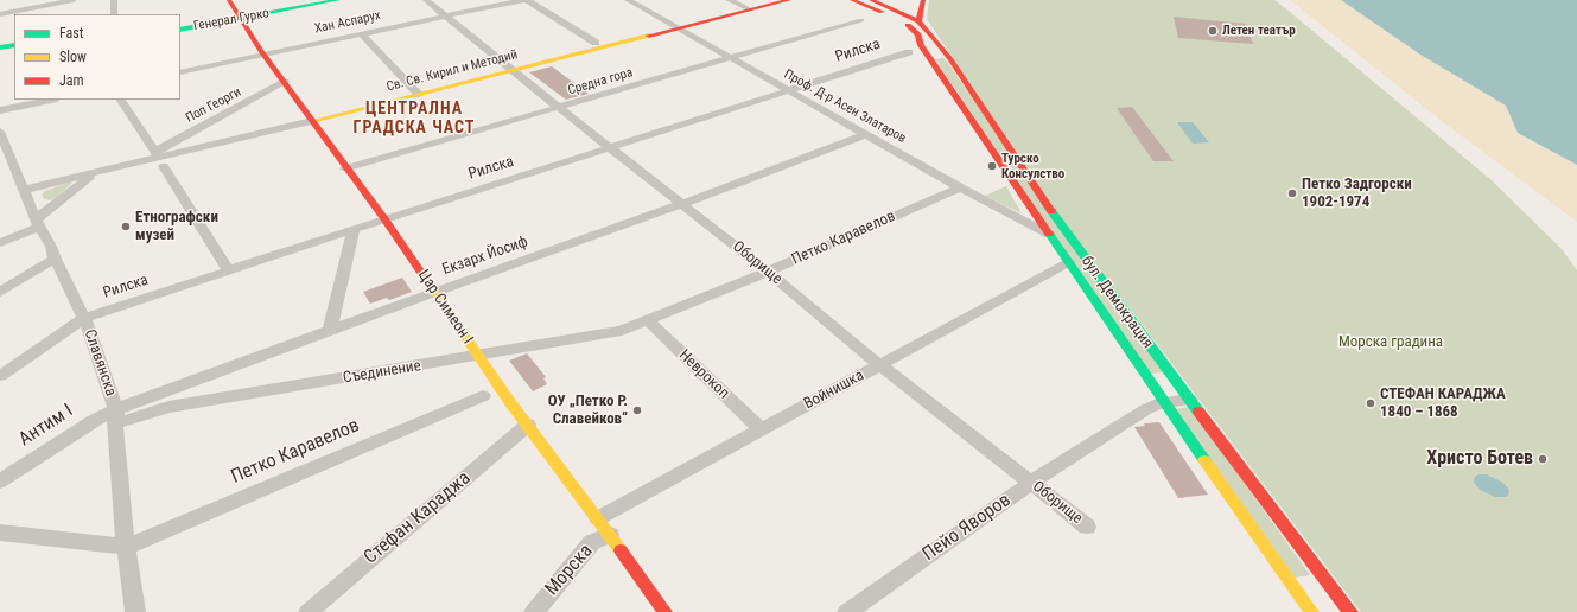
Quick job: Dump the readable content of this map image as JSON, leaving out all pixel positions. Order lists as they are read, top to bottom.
{
  "streets": {
    "main road": [
      "Генерал Гурко",
      "Св. Св. Кирил и Методий",
      "бул. Демокрация",
      "Цар Симеон I"
    ],
    "street": [
      "Хан Аспарух",
      "Рилска",
      "Средна гора",
      "Поп Георги",
      "Проф. Д-р Асен Златаров",
      "Петко Каравелов",
      "Екзарх Йосиф",
      "Оборище",
      "Славянска",
      "Съединение",
      "Неврокоп",
      "Войнишка",
      "Антим I",
      "Стефан Караджа",
      "Пейо Яворов",
      "Морска"
    ]
  },
  "crossings": [
    ["Генерал Гурко", "Цар Симеон I"],
    ["Хан Аспарух", "Оборище"],
    ["Хан Аспарух", "Цар Симеон I"],
    ["Рилска", "Проф. Д-р Асен Златаров"],
    ["Рилска", "Оборище"],
    ["Рилска", "Цар Симеон I"],
    ["Рилска", "Славянска"],
    ["Св. Св. Кирил и Методий", "Поп Георги"],
    ["Св. Св. Кирил и Методий", "Проф. Д-р Асен Златаров"],
    ["Св. Св. Кирил и Методий", "Оборище"],
    ["Св. Св. Кирил и Методий", "Цар Симеон I"],
    ["Св. Св. Кирил и Методий", "Славянска"],
    ["Средна гора", "Проф. Д-р Асен Златаров"],
    ["Средна гора", "Оборище"],
    ["Средна гора", "Цар Симеон I"],
    ["Поп Георги", "Цар Симеон I"],
    ["Проф. Д-р Асен Златаров", "Петко Каравелов"],
    ["Проф. Д-р Асен Златаров", "Екзарх Йосиф"],
    ["Проф. Д-р Асен Златаров", "бул. Демокрация"],
    ["Петко Каравелов", "Оборище"],
    ["Петко Каравелов", "Славянска"],
    ["Петко Каравелов", "Съединение"],
    ["Петко Каравелов", "Неврокоп"],
    ["Екзарх Йосиф", "Оборище"],
    ["Екзарх Йосиф", "Цар Симеон I"],
    ["Екзарх Йосиф", "Славянска"],
    ["Екзарх Йосиф", "Съединение"],
    ["Екзарх Йосиф", "Антим I"],
    ["Оборище", "Войнишка"],
    ["Оборище", "Пейо Яворов"],
    ["бул. Демокрация", "Войнишка"],
    ["бул. Демокрация", "Пейо Яворов"],
    ["Цар Симеон I", "Съединение"],
    ["Цар Симеон I", "Войнишка"],
    ["Цар Симеон I", "Стефан Караджа"],
    ["Цар Симеон I", "Морска"],
    ["Славянска", "Съединение"],
    ["Славянска", "Антим I"],
    ["Съединение", "Неврокоп"],
    ["Съединение", "Антим I"],
    ["Неврокоп", "Войнишка"]
  ],
  "districts": ["ЦЕНТРАЛНА ГРАДСКА ЧАСТ"],
  "parks": ["Морска градина"],
  "places": [
    "Летен театър",
    "Турско Консулство",
    "Петко Задгорски 1902-1974",
    "Етнографски музей",
    "СТЕФАН КАРАДЖА 1840 – 1868",
    "ОУ „Петко Р. Славейков“",
    "Христо Ботев"
  ],
  "legend": ["Fast", "Slow", "Jam"]
}
